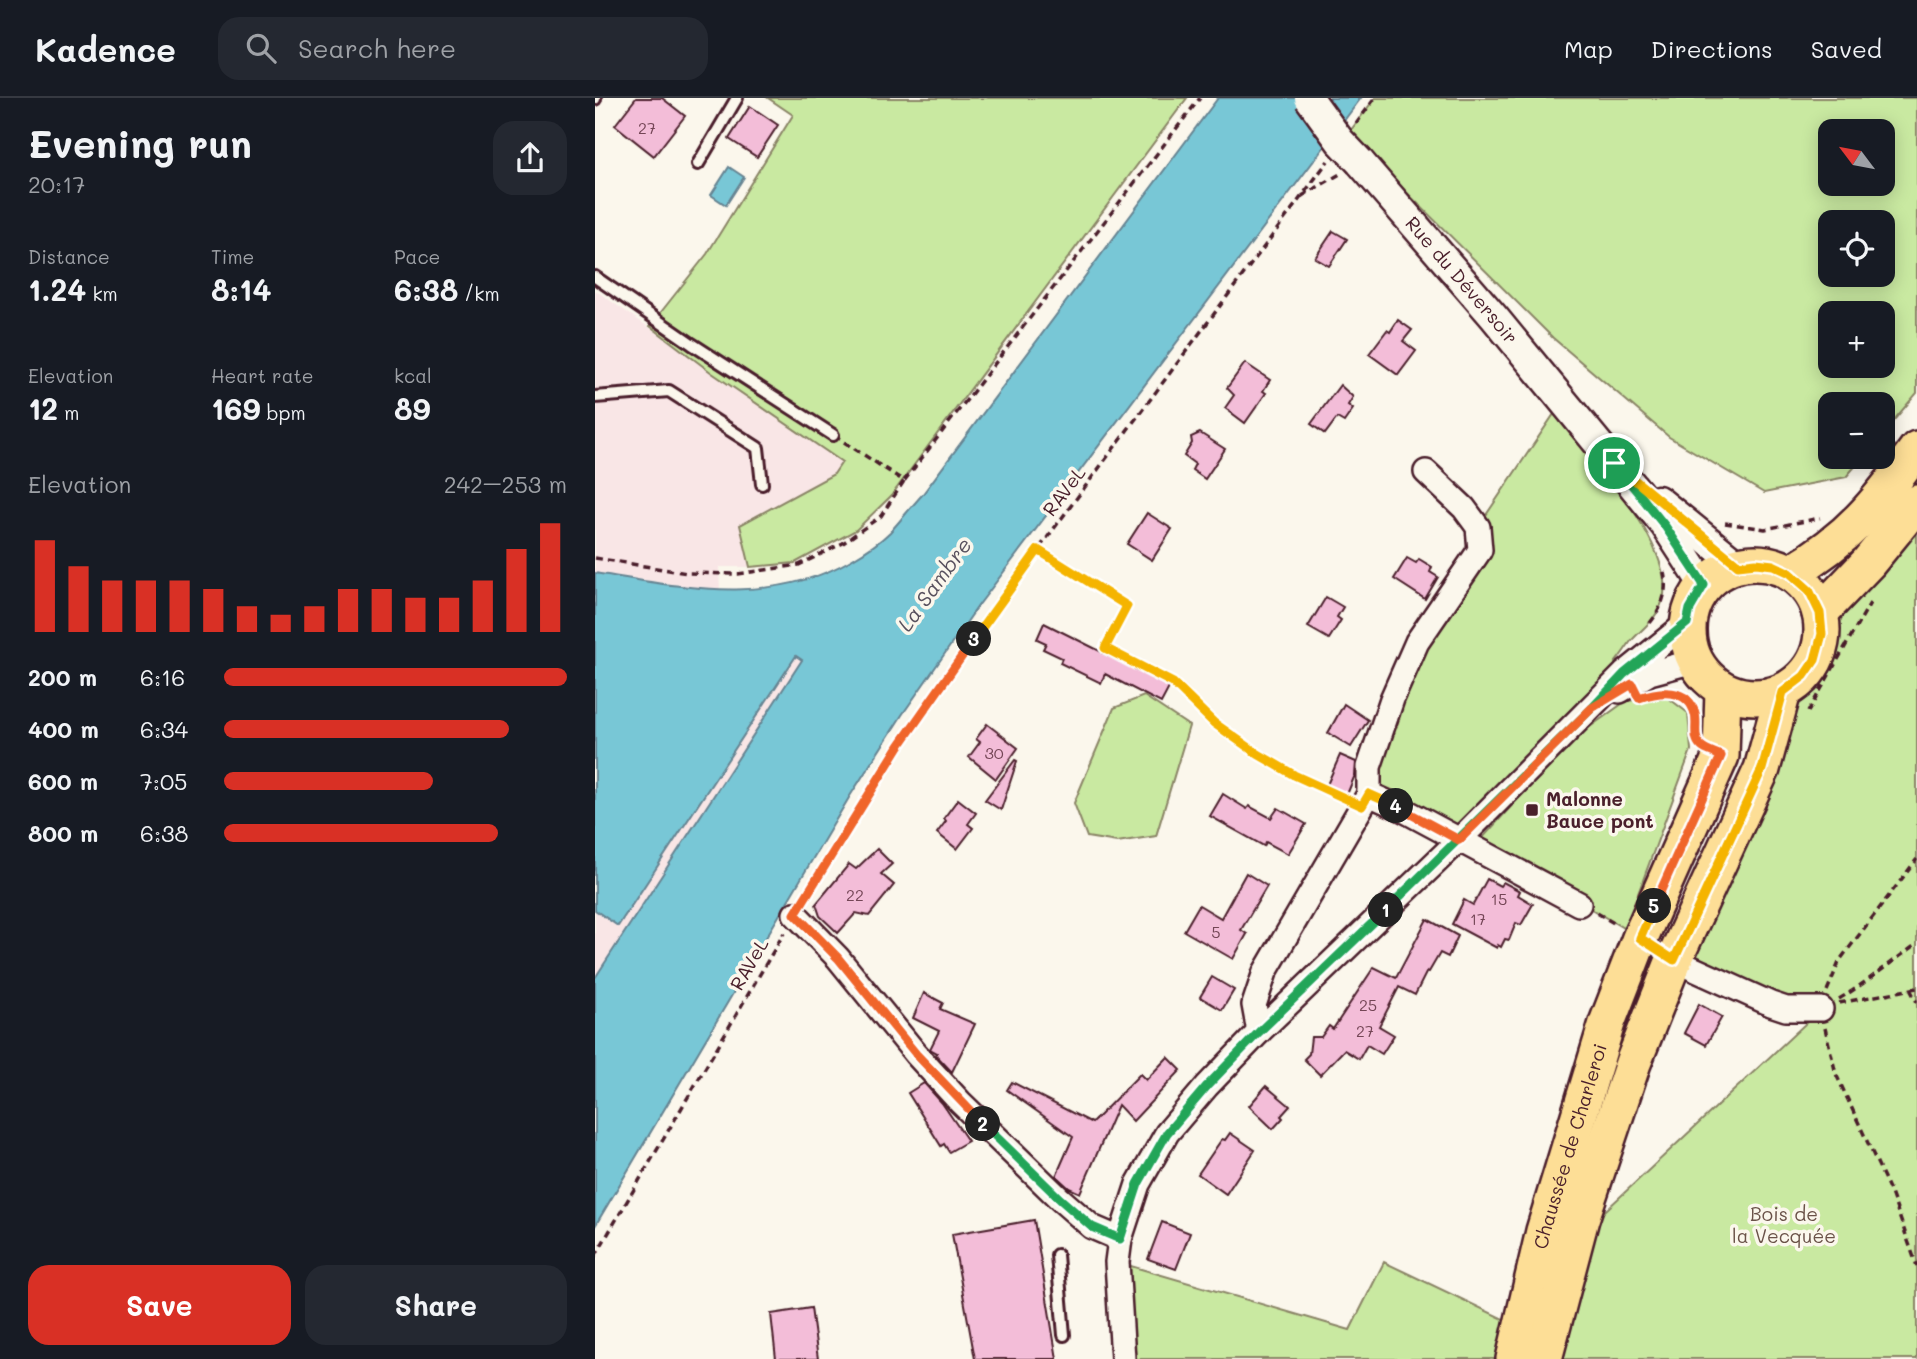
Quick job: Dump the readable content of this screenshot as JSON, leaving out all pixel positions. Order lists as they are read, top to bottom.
{
  "streets": {
    "main road": ["Chaussée de Charleroi"],
    "street": ["Rue du Déversoir"],
    "path": ["RAVeL"]
  },
  "crossings": [
    ["Rue du Déversoir", "Chaussée de Charleroi"]
  ],
  "water": ["La Sambre"],
  "parks": ["Bois de la Vecquée"],
  "places": {
    "transit": ["Malonne Bauce pont"]
  },
  "house_numbers": [
    "27",
    "30",
    "22",
    "15",
    "17",
    "5",
    "25",
    "27"
  ],
  "north": "top left",
  "page": {
    "header": "Kadence",
    "search": "Search here",
    "nav": ["Map", "Directions", "Saved"],
    "heading": ["Evening run", "20:17"],
    "map_buttons": ["+", "−"],
    "stats": [
      ["Distance", "1.24 km"],
      ["Time", "8:14"],
      ["Pace", "6:38 /km"],
      ["Elevation", "12 m"],
      ["Heart rate", "169 bpm"],
      ["kcal", "89"]
    ],
    "chart": ["Elevation", "242–253 m"],
    "pins": [
      "3",
      "4",
      "5",
      "1",
      "2"
    ],
    "list": [
      {
        "name": "200 m",
        "note": "6:16"
      },
      {
        "name": "400 m",
        "note": "6:34"
      },
      {
        "name": "600 m",
        "note": "7:05"
      },
      {
        "name": "800 m",
        "note": "6:38"
      }
    ],
    "buttons": ["Save", "Share"]
  }
}
